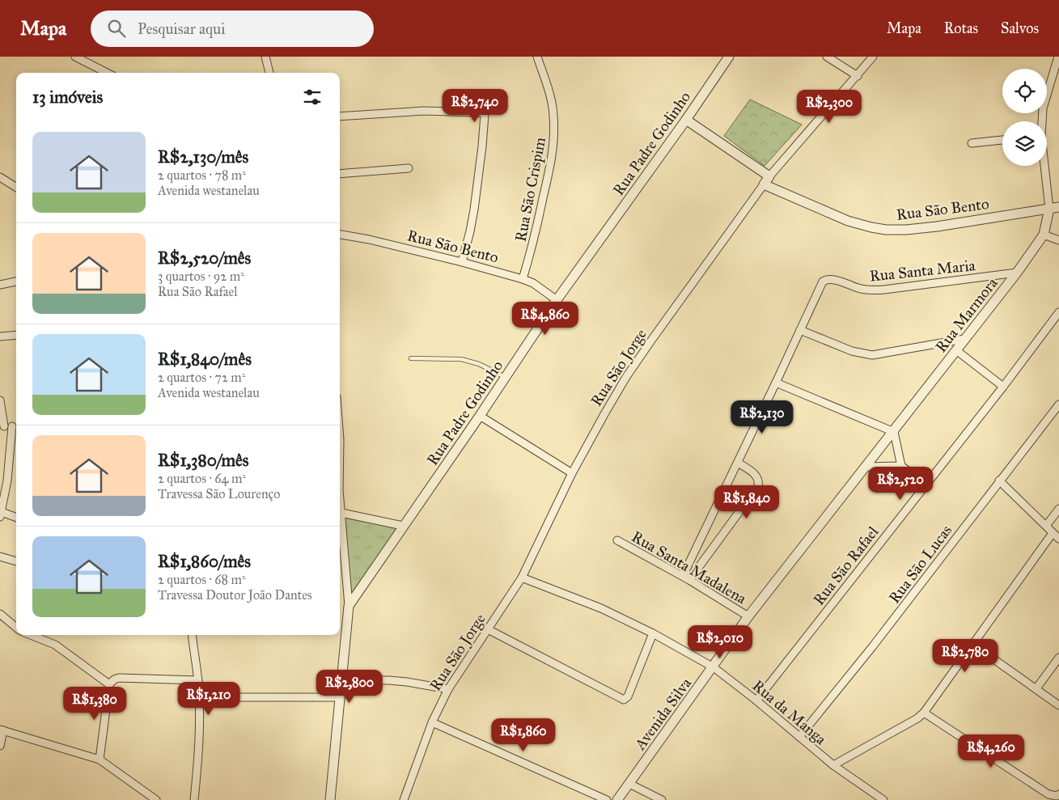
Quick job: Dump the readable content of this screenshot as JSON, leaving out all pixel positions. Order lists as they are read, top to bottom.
{
  "streets": {
    "street": [
      "Rua Padre Godinho",
      "Rua São Crispim",
      "Rua São Bento",
      "Rua Santa Maria",
      "Rua Marmora",
      "Rua São Jorge",
      "Rua São Lucas",
      "Rua São Rafael",
      "Rua Santa Madalena",
      "Rua da Manga",
      "Avenida Silva"
    ]
  },
  "crossings": [
    ["Rua Padre Godinho", "Rua São Bento"],
    ["Rua São Crispim", "Rua São Bento"],
    ["Rua São Bento", "Rua Marmora"],
    ["Rua São Bento", "Rua São Jorge"],
    ["Rua Santa Maria", "Rua Marmora"],
    ["Rua Marmora", "Avenida Silva"],
    ["Rua São Jorge", "Rua da Manga"],
    ["Rua São Lucas", "Rua da Manga"],
    ["Rua São Rafael", "Rua da Manga"],
    ["Rua Santa Madalena", "Avenida Silva"],
    ["Rua da Manga", "Avenida Silva"]
  ],
  "page": {
    "header": "Mapa",
    "search": "Pesquisar aqui",
    "nav": ["Mapa", "Rotas", "Salvos"],
    "heading": "13 imóveis",
    "price": [
      "R$2,740",
      "R$2,300",
      "R$4,860",
      "R$2,130",
      "R$2,520",
      "R$1,840",
      "R$2,010",
      "R$2,780",
      "R$2,800",
      "R$1,210",
      "R$1,380",
      "R$1,860",
      "R$4,260"
    ],
    "list": [
      {
        "name": "R$2,130/mês",
        "note": "2 quartos · 78 m² · Avenida westanelau"
      },
      {
        "name": "R$2,520/mês",
        "note": "3 quartos · 92 m² · Rua São Rafael"
      },
      {
        "name": "R$1,840/mês",
        "note": "2 quartos · 72 m² · Avenida westanelau"
      },
      {
        "name": "R$1,380/mês",
        "note": "2 quartos · 64 m² · Travessa São Lourenço"
      },
      {
        "name": "R$1,860/mês",
        "note": "2 quartos · 68 m² · Travessa Doutor João Dantes"
      }
    ]
  }
}
